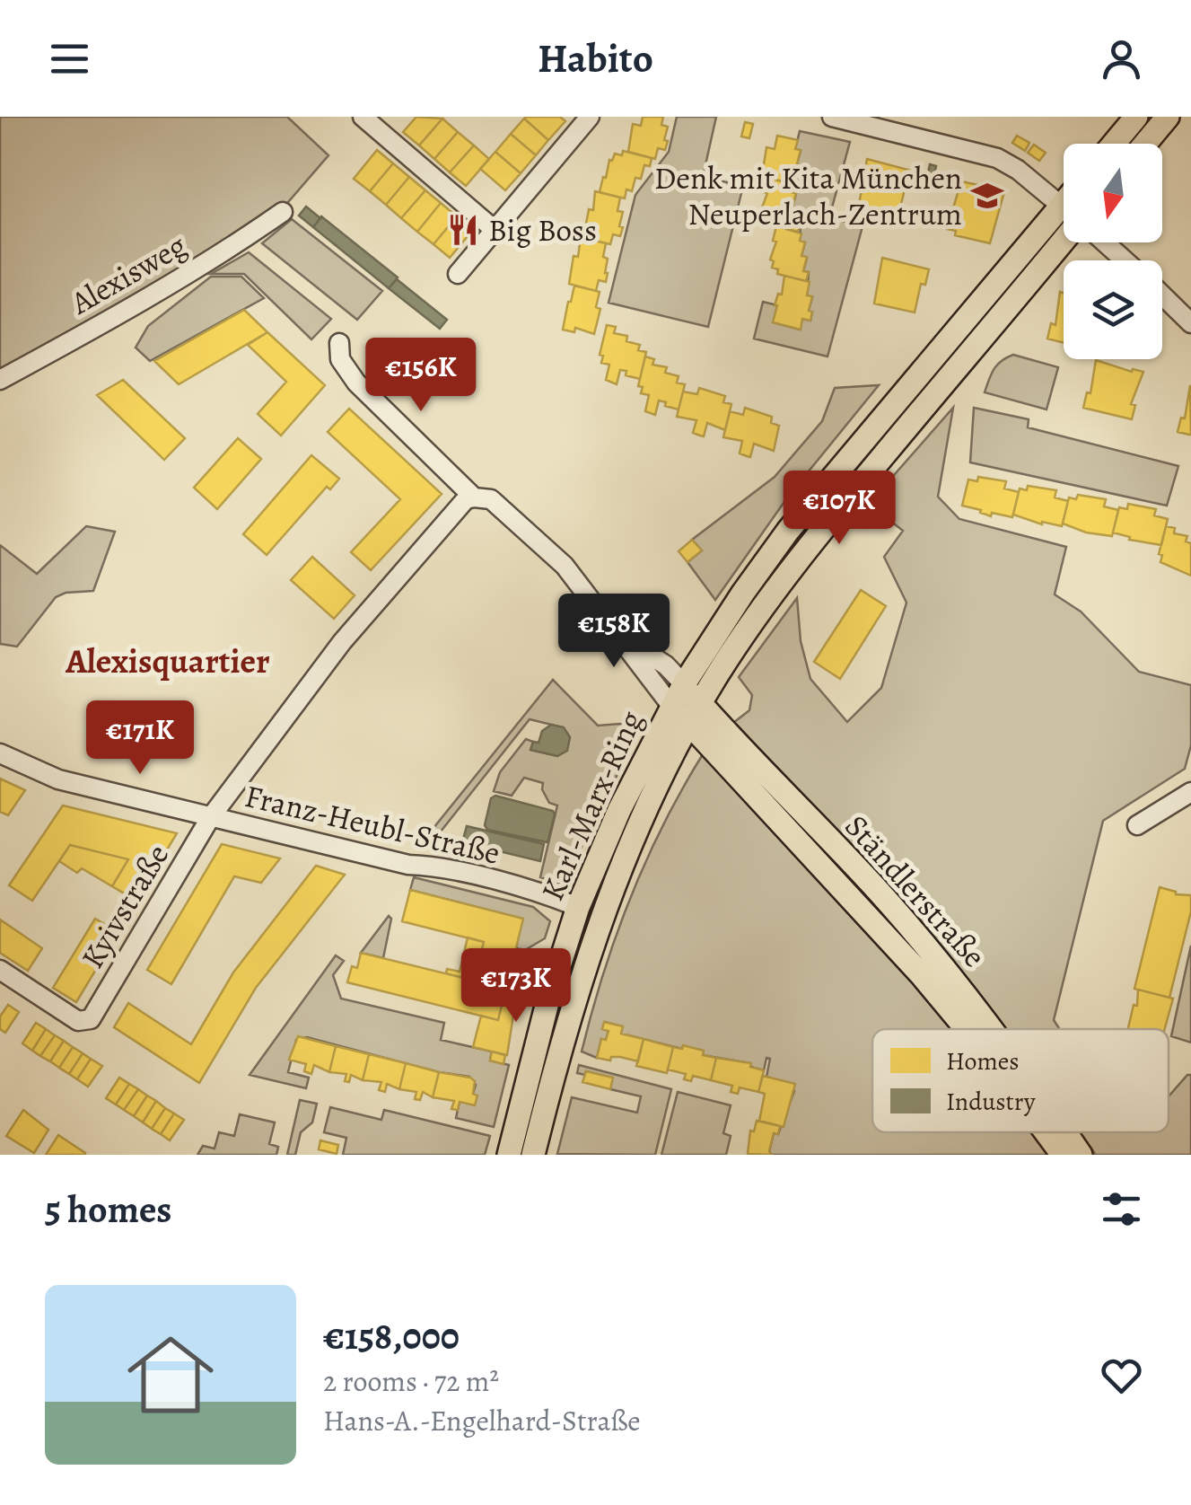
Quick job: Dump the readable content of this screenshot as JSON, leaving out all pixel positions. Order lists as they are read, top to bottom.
{
  "streets": {
    "main road": ["Karl-Marx-Ring", "Ständlerstraße"],
    "street": ["Alexisweg", "Franz-Heubl-Straße", "Kyivstraße"]
  },
  "crossings": [
    ["Karl-Marx-Ring", "Franz-Heubl-Straße"],
    ["Karl-Marx-Ring", "Ständlerstraße"],
    ["Franz-Heubl-Straße", "Kyivstraße"]
  ],
  "districts": ["Alexisquartier"],
  "places": {
    "school or university": ["Denk mit Kita München Neuperlach-Zentrum"],
    "restaurant": ["Big Boss"]
  },
  "legend": ["Homes", "Industry"],
  "north": "bottom",
  "page": {
    "header": "Habito",
    "price": [
      "€156K",
      "€107K",
      "€158K",
      "€171K",
      "€173K"
    ],
    "heading": "5 homes",
    "list": [
      {
        "name": "€158,000",
        "note": "2 rooms · 72 m² · Hans-A.-Engelhard-Straße"
      }
    ]
  }
}
